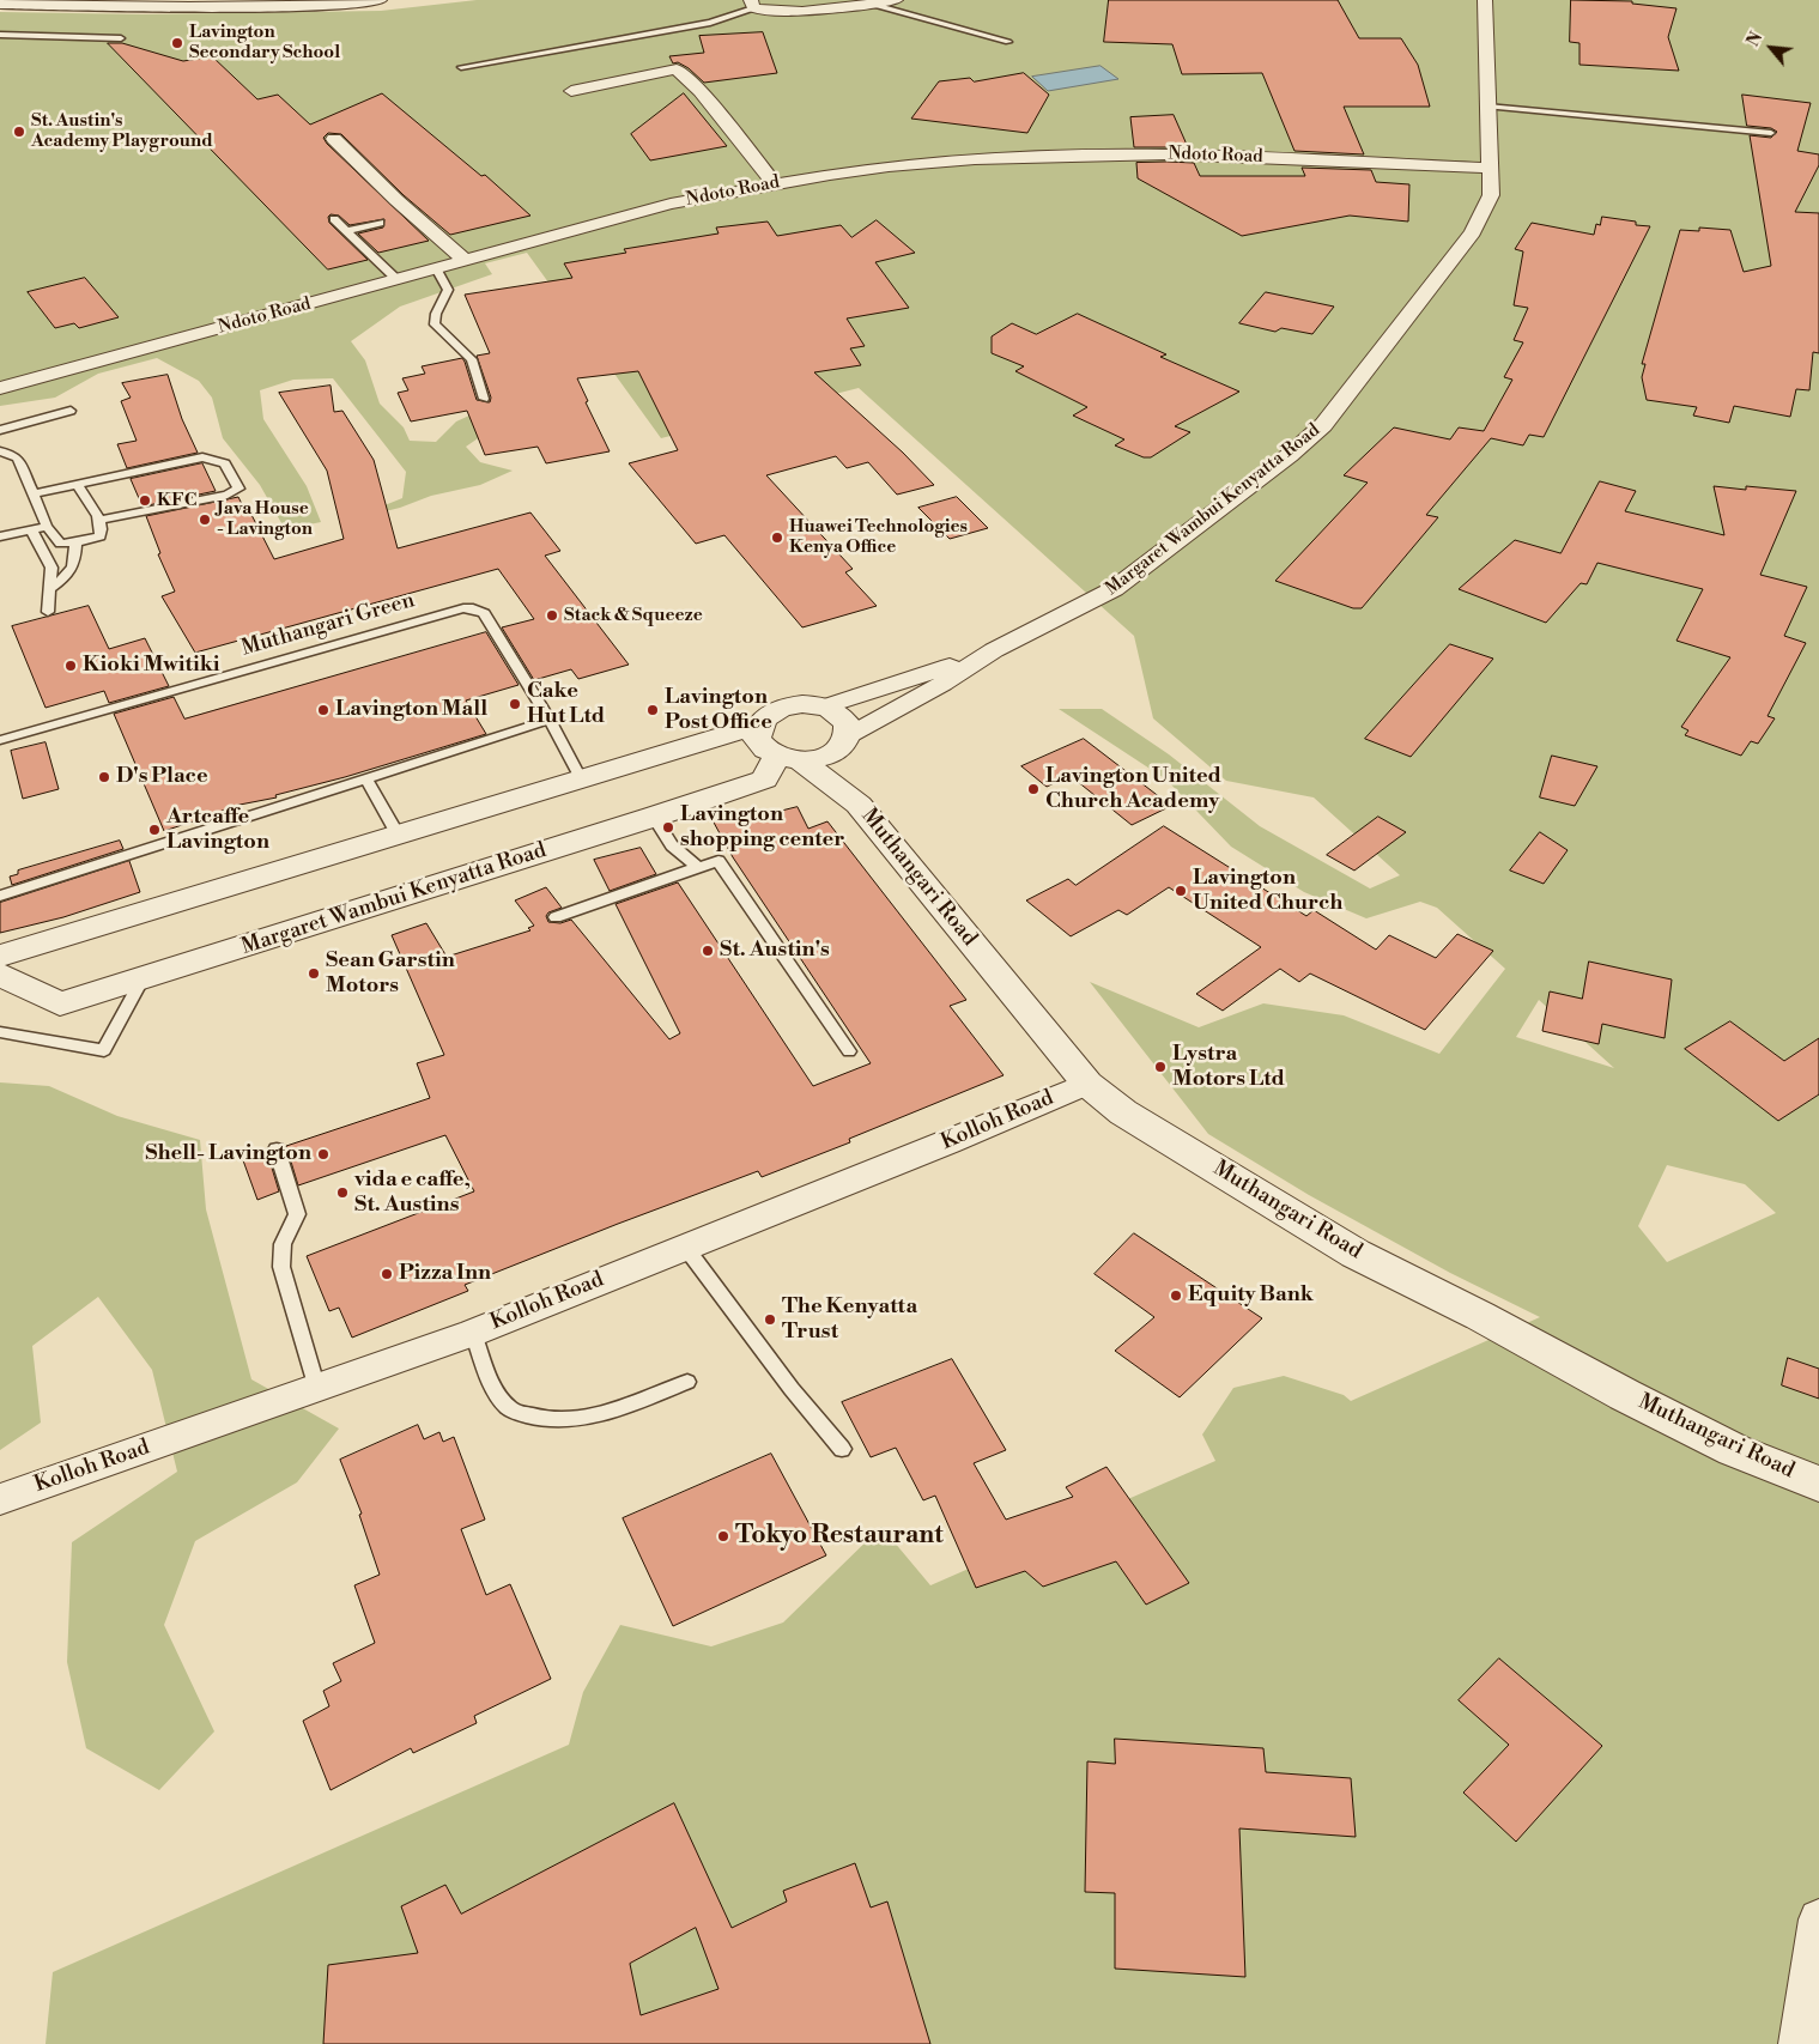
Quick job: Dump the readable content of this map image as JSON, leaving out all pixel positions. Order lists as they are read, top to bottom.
{
  "streets": {
    "street": [
      "Ndoto Road",
      "Margaret Wambui Kenyatta Road",
      "Muthangari Road",
      "Kolloh Road"
    ],
    "lane": ["Muthangari Green"]
  },
  "crossings": [
    ["Ndoto Road", "Margaret Wambui Kenyatta Road"],
    ["Margaret Wambui Kenyatta Road", "Muthangari Road"],
    ["Muthangari Road", "Kolloh Road"]
  ],
  "places": [
    "Lavington Secondary School",
    "St. Austin's Academy Playground",
    "KFC",
    "Java House - Lavington",
    "Huawei Technologies Kenya Office",
    "Stack & Squeeze",
    "Kioki Mwitiki",
    "Cake Hut Ltd",
    "Lavington Mall",
    "Lavington Post Office",
    "D's Place",
    "Lavington United Church Academy",
    "Lavington shopping center",
    "Artcaffe Lavington",
    "Lavington United Church",
    "St. Austin's",
    "Sean Garstin Motors",
    "Lystra Motors Ltd",
    "Shell- Lavington",
    "vida e caffe, St. Austins",
    "Pizza Inn",
    "Equity Bank",
    "The Kenyatta Trust",
    "Tokyo Restaurant"
  ],
  "north": "top left"
}
